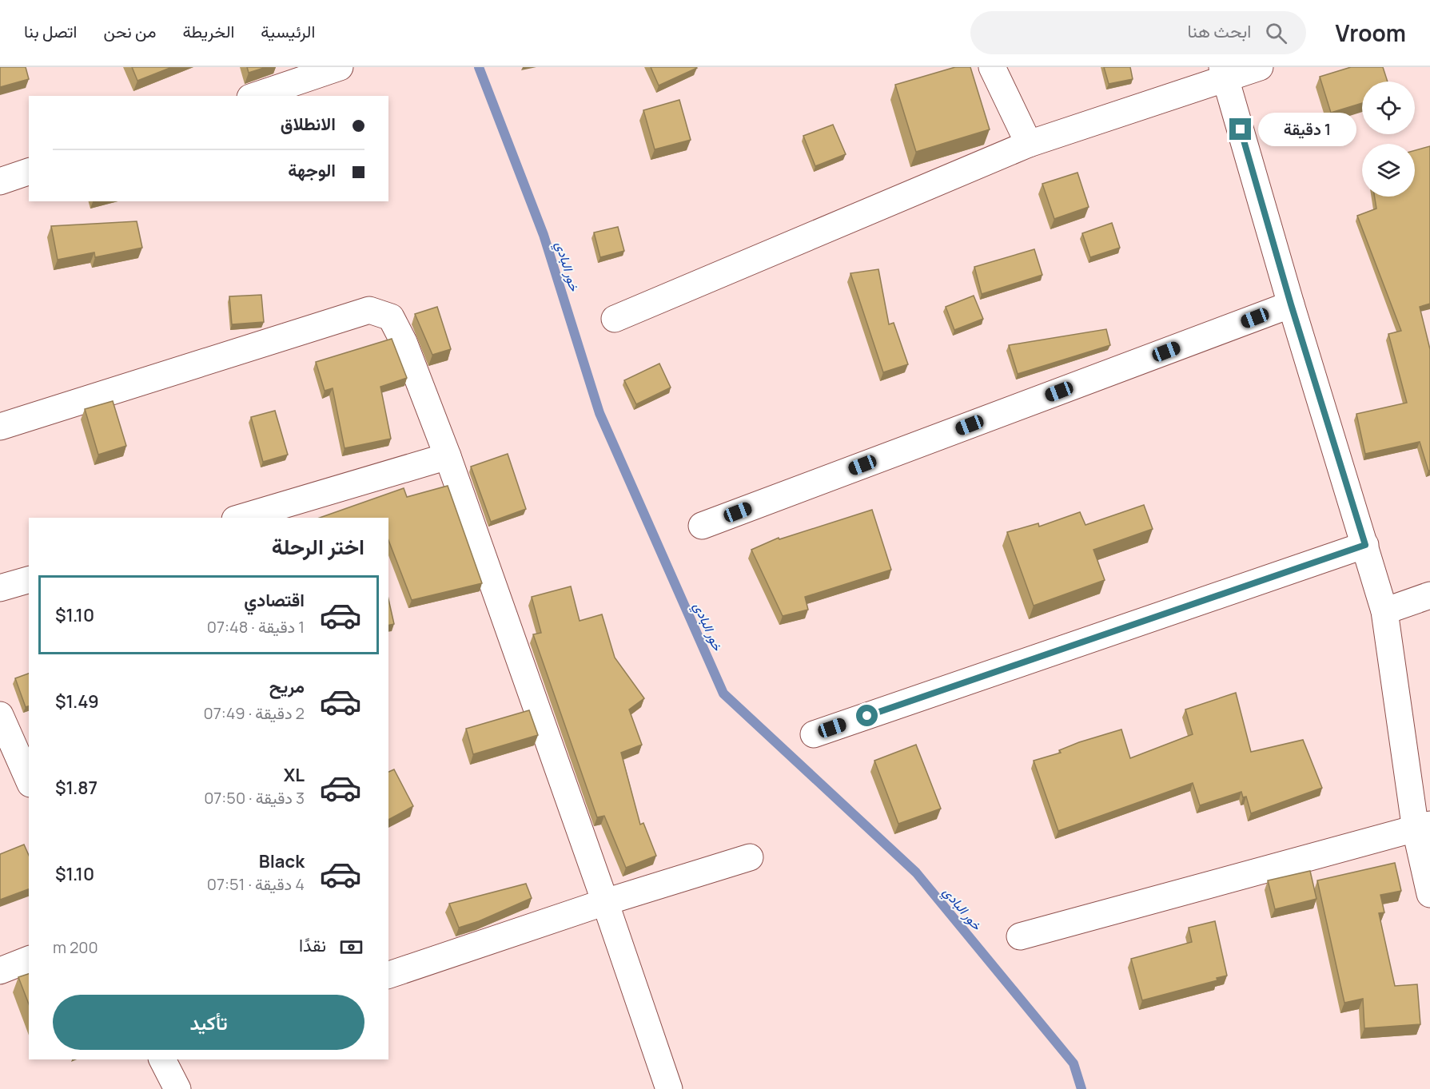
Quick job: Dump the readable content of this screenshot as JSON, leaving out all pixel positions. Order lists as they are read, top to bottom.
{
  "water": ["خور البادي"],
  "page": {
    "header": "Vroom",
    "search": "ابحث هنا",
    "nav": [
      "الرئيسية",
      "الخريطة",
      "من نحن",
      "اتصل بنا"
    ],
    "banner": ["الانطلاق", "الوجهة"],
    "bubble": "1 دقيقة",
    "heading": "اختر الرحلة",
    "list": [
      {
        "name": "اقتصادي",
        "note": "1 دقيقة · 07:48",
        "value": "$1.10"
      },
      {
        "name": "مريح",
        "note": "2 دقيقة · 07:49",
        "value": "$1.49"
      },
      {
        "name": "XL",
        "note": "3 دقيقة · 07:50",
        "value": "$1.87"
      },
      {
        "name": "Black",
        "note": "4 دقيقة · 07:51",
        "value": "$1.10"
      }
    ],
    "pay": ["نقدًا", "200 m"],
    "buttons": "تأكيد"
  }
}
